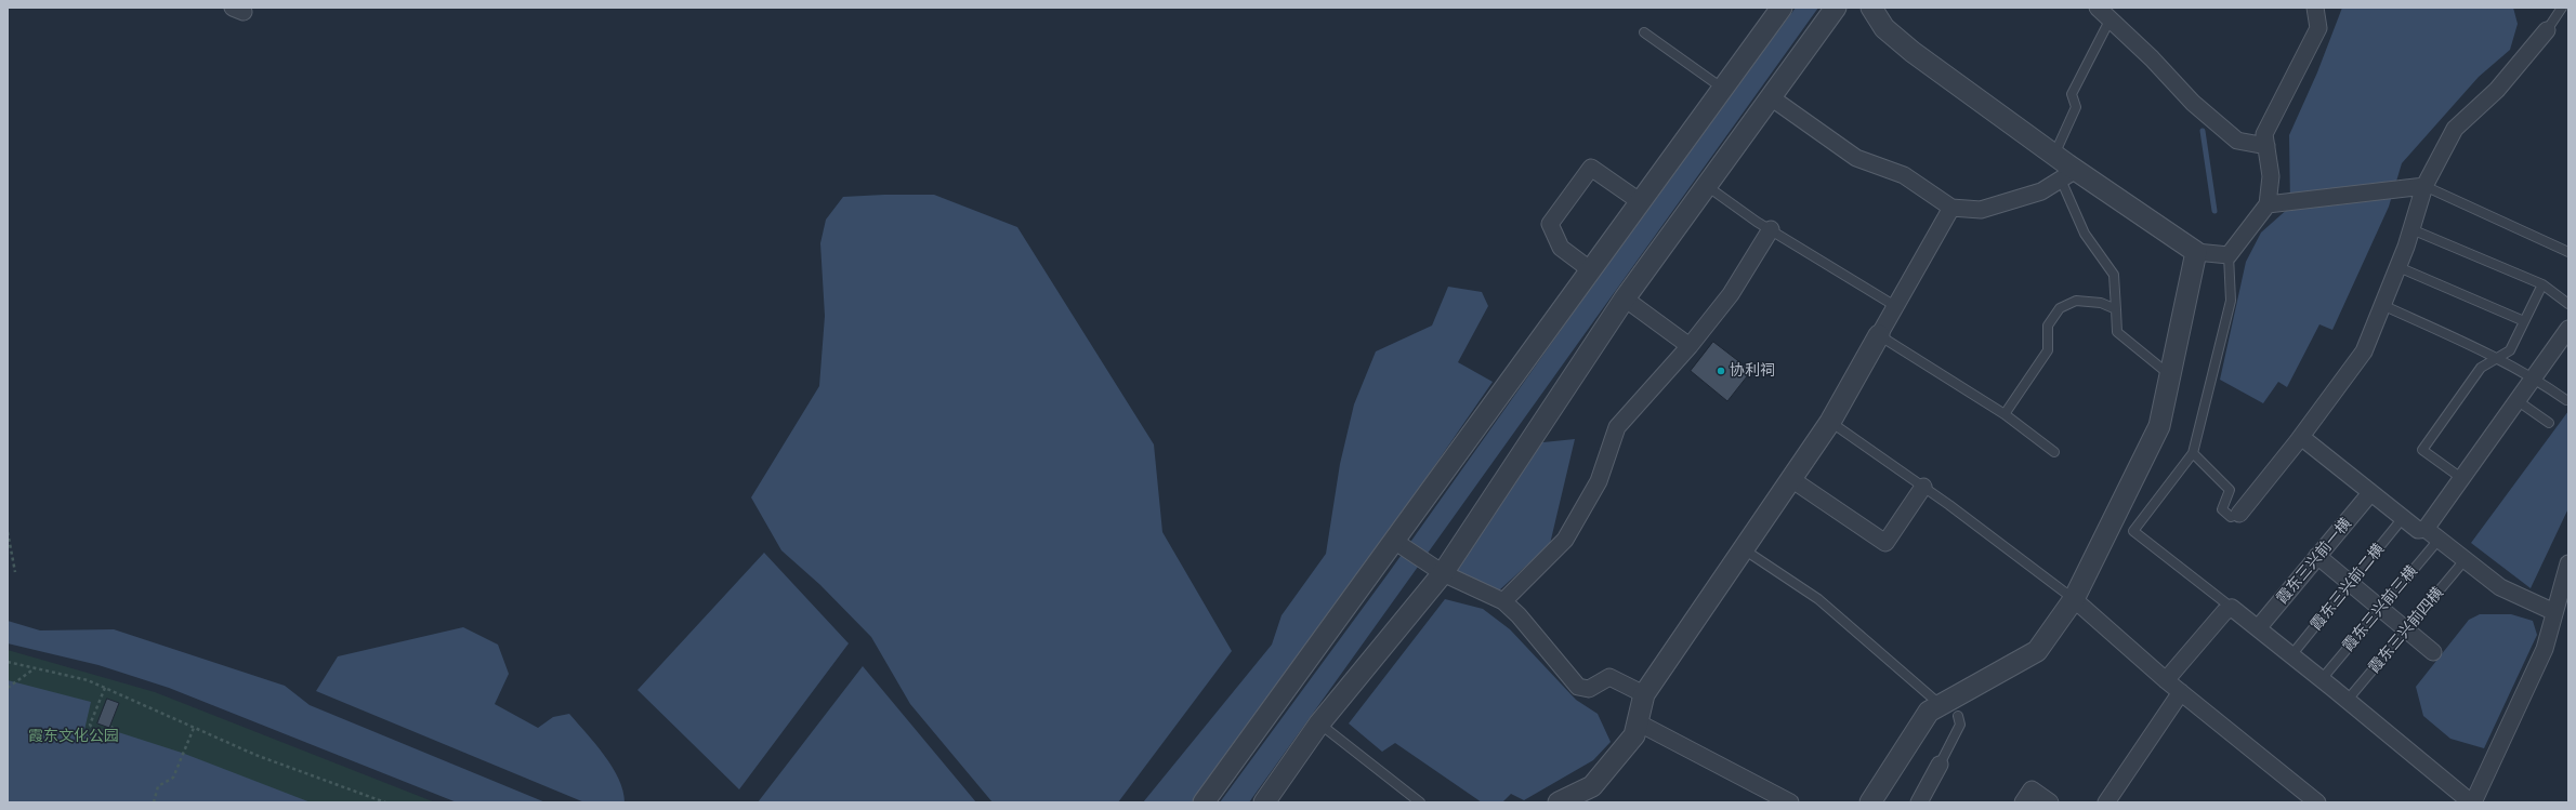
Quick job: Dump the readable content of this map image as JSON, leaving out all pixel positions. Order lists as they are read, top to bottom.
{
  "streets": {
    "street": ["霞东三兴前一横"],
    "lane": ["霞东三兴前二横", "霞东三兴前三横", "霞东三兴前四横"]
  },
  "parks": ["霞东文化公园"],
  "places": ["协利祠"]
}
